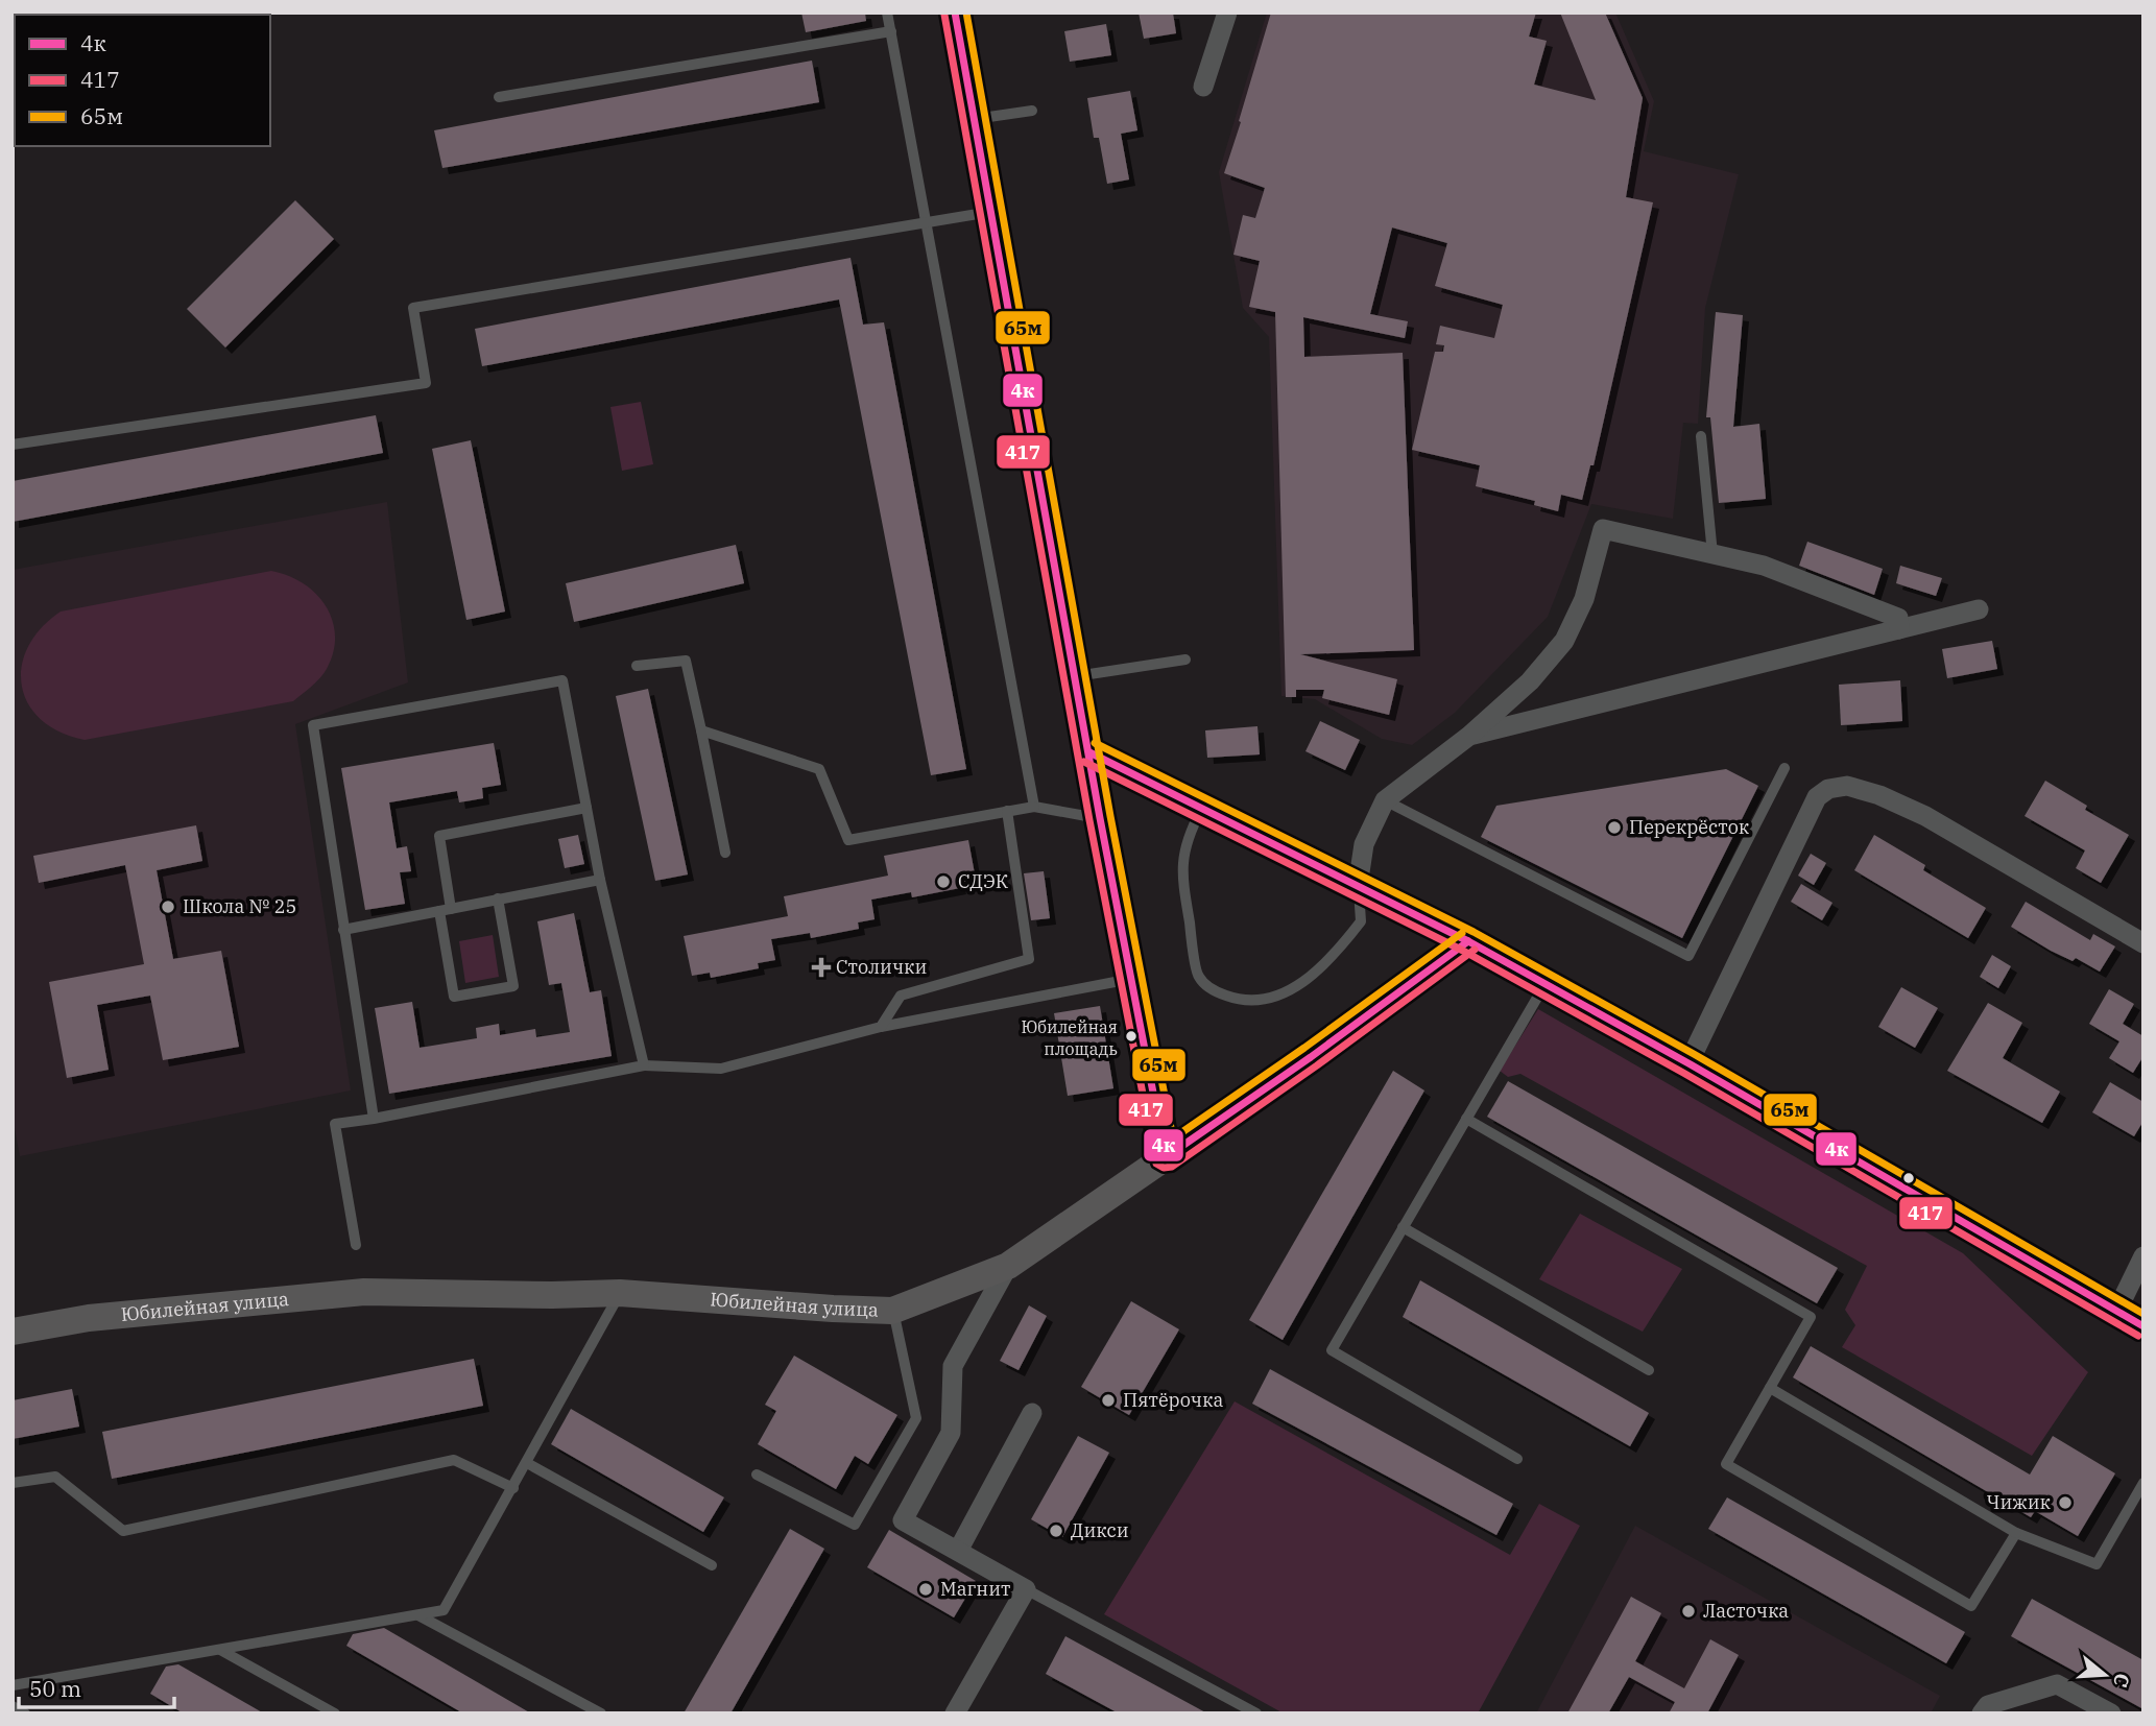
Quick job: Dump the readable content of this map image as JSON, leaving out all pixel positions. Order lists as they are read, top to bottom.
{
  "streets": {
    "street": ["Юбилейная улица"]
  },
  "places": {
    "other": [
      "Перекрёсток",
      "СДЭК",
      "Школа № 25",
      "Юбилейная площадь",
      "Пятёрочка",
      "Чижик",
      "Дикси",
      "Магнит",
      "Ласточка"
    ],
    "health": ["Столички"]
  },
  "lines": ["transit line 4к", "transit line 65м", "transit line 417"],
  "legend": ["4к", "417", "65м"],
  "scale_bar": "50 m",
  "north": "right"
}
